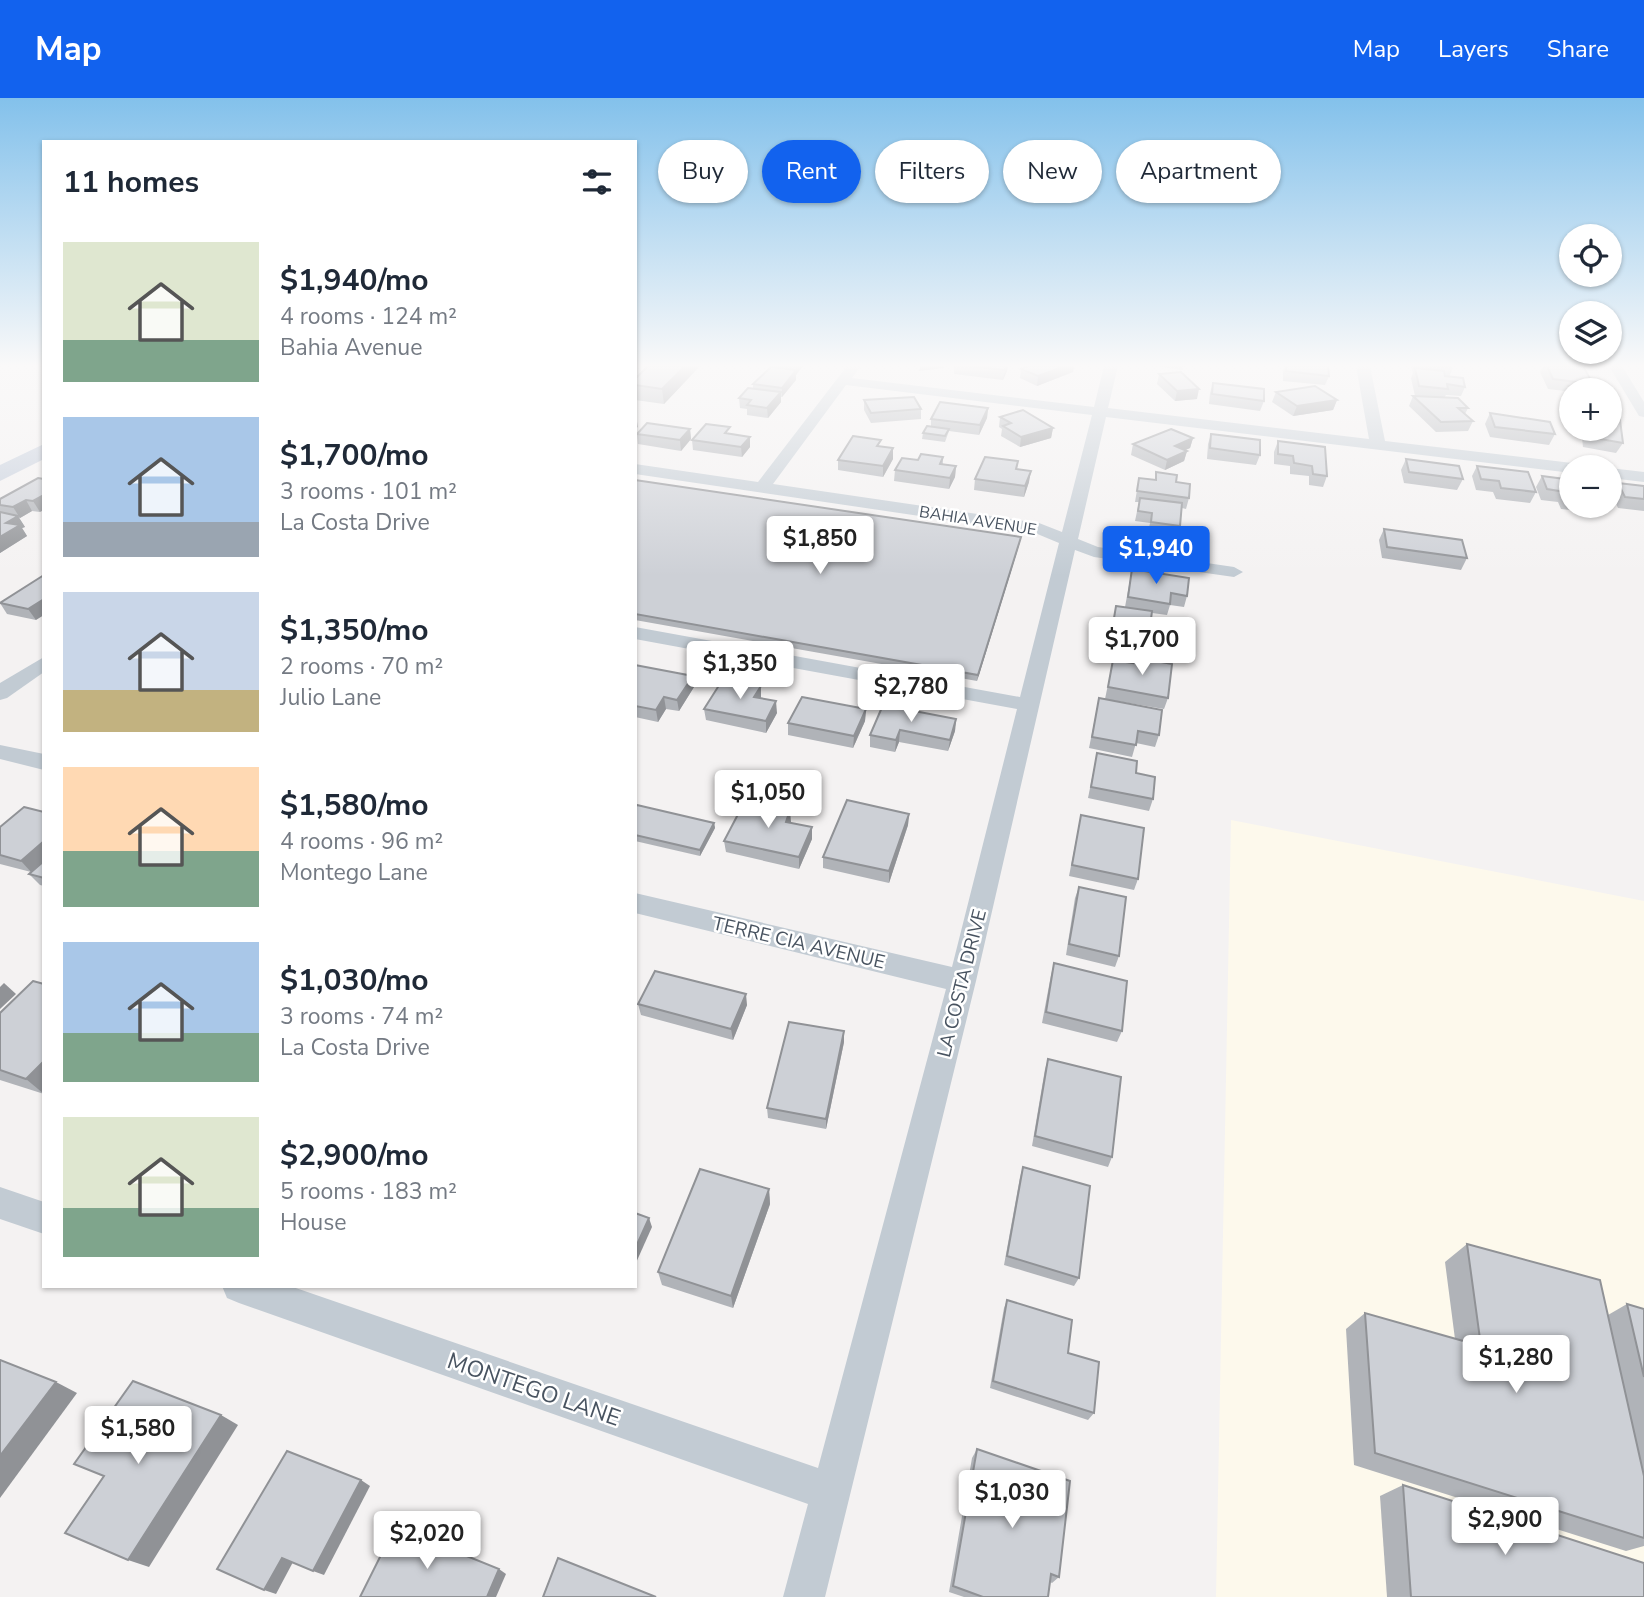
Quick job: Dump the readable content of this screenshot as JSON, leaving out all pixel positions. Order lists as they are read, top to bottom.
{
  "streets": {
    "street": [
      "BAHIA AVENUE",
      "TERRE CIA AVENUE",
      "LA COSTA DRIVE",
      "MONTEGO LANE"
    ]
  },
  "crossings": [
    ["BAHIA AVENUE", "LA COSTA DRIVE"],
    ["TERRE CIA AVENUE", "LA COSTA DRIVE"],
    ["LA COSTA DRIVE", "MONTEGO LANE"]
  ],
  "page": {
    "header": "Map",
    "nav": ["Map", "Layers", "Share"],
    "chip": [
      "Buy",
      "Rent",
      "Filters",
      "New",
      "Apartment"
    ],
    "heading": "11 homes",
    "map_buttons": ["+", "−"],
    "list": [
      {
        "name": "$1,940/mo",
        "note": "4 rooms · 124 m² · Bahia Avenue"
      },
      {
        "name": "$1,700/mo",
        "note": "3 rooms · 101 m² · La Costa Drive"
      },
      {
        "name": "$1,350/mo",
        "note": "2 rooms · 70 m² · Julio Lane"
      },
      {
        "name": "$1,580/mo",
        "note": "4 rooms · 96 m² · Montego Lane"
      },
      {
        "name": "$1,030/mo",
        "note": "3 rooms · 74 m² · La Costa Drive"
      },
      {
        "name": "$2,900/mo",
        "note": "5 rooms · 183 m² · House"
      }
    ],
    "price": [
      "$1,850",
      "$1,940",
      "$1,700",
      "$1,350",
      "$2,780",
      "$1,050",
      "$1,280",
      "$1,580",
      "$1,030",
      "$2,900",
      "$2,020"
    ]
  }
}
